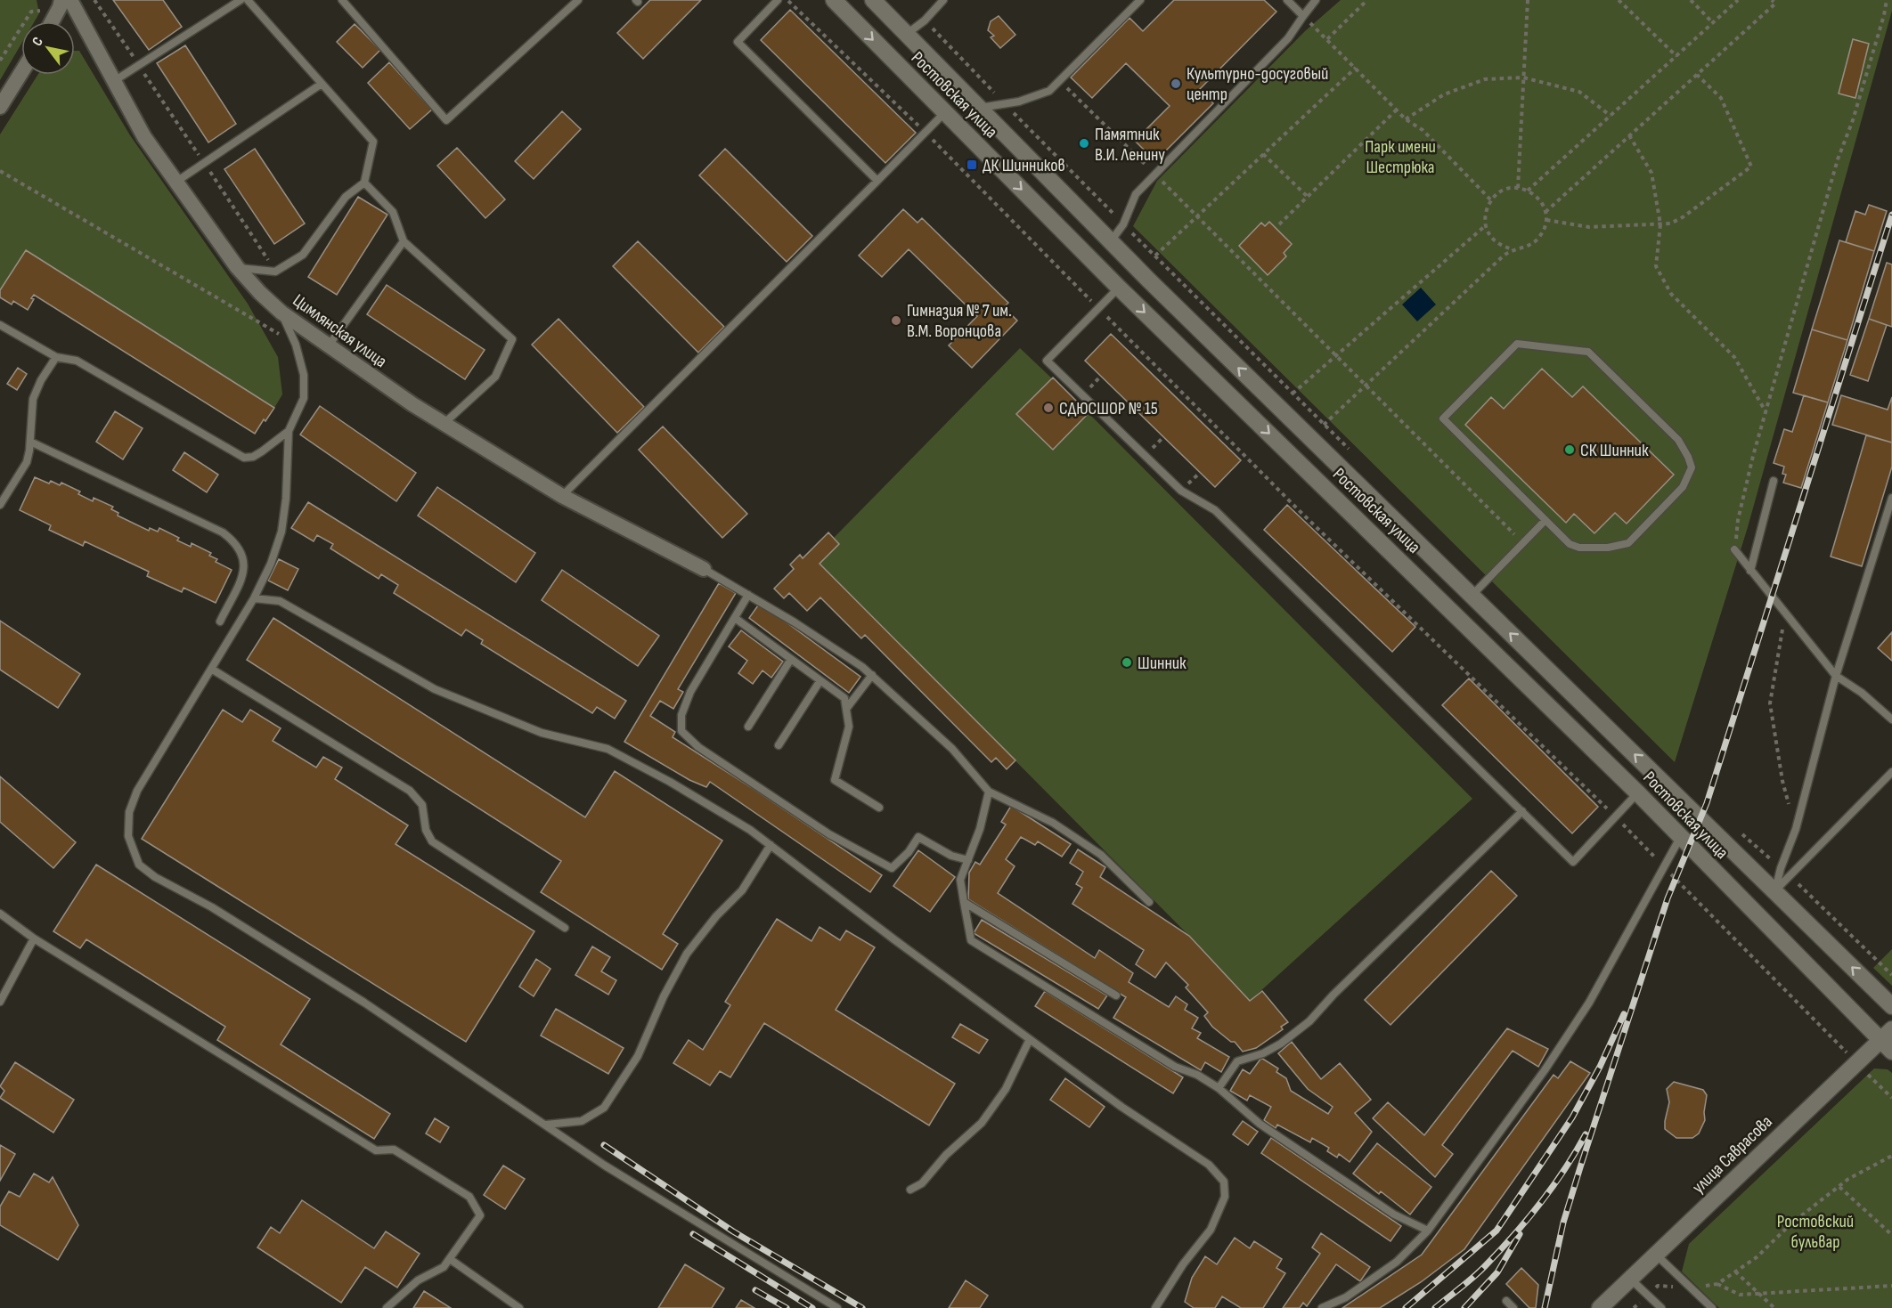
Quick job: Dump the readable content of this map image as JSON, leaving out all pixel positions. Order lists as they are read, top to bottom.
{
  "streets": {
    "street": ["Ростовская улица", "Цимлянская улица", "улица Саврасова"]
  },
  "crossings": [
    ["Ростовская улица", "улица Саврасова"]
  ],
  "parks": ["Парк имени Шестрюка", "Ростовский бульвар"],
  "places": {
    "other": [
      "Культурно-досуговый центр",
      "Памятник В.И. Ленину",
      "Гимназия № 7 им. В.М. Воронцова",
      "СДЮСШОР № 15",
      "СК Шинник",
      "Шинник"
    ],
    "transit": ["ДК Шинников"]
  },
  "north": "top left"
}
